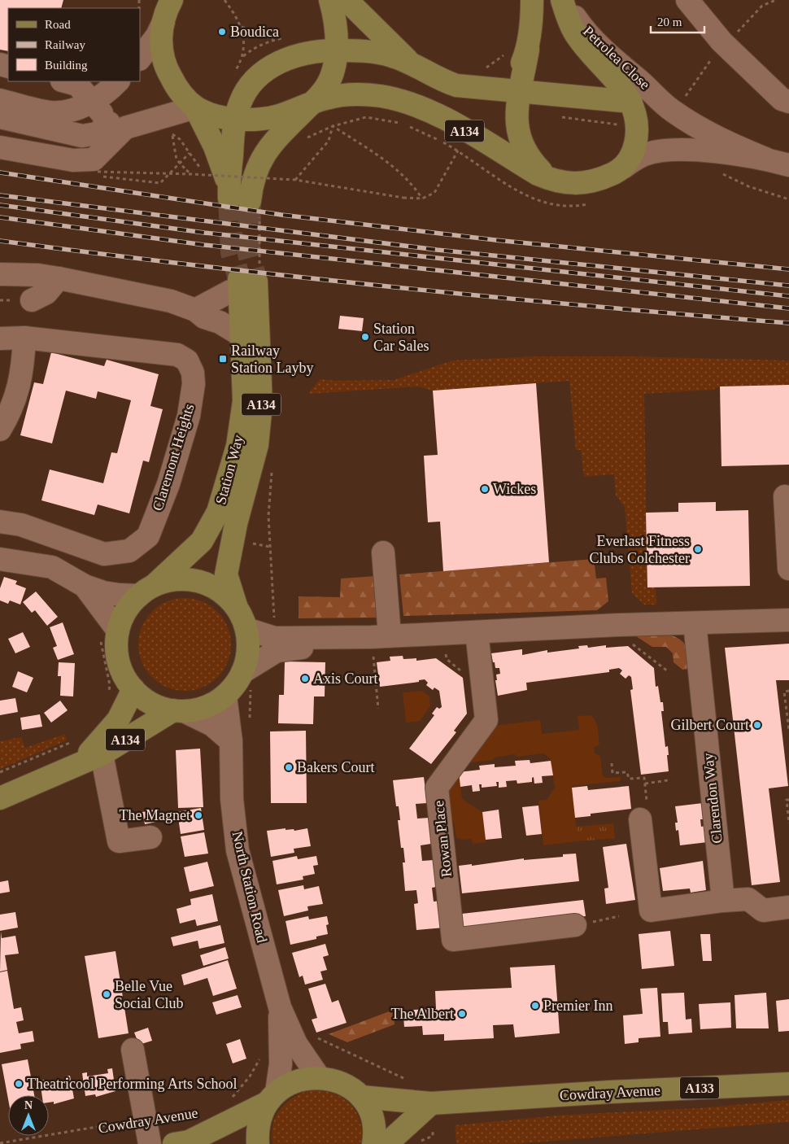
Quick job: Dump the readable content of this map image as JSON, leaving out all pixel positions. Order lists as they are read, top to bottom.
{
  "streets": {
    "main road": [
      "A134",
      "Station Way",
      "A133",
      "Cowdray Avenue"
    ],
    "street": [
      "Petrolea Close",
      "Claremont Heights",
      "Clarendon Way",
      "Rowan Place",
      "North Station Road"
    ]
  },
  "crossings": [
    ["Petrolea Close", "A134"],
    ["A134", "Station Way"],
    ["A134", "North Station Road"],
    ["Station Way", "North Station Road"],
    ["North Station Road", "A133"],
    ["A133", "Cowdray Avenue"]
  ],
  "places": {
    "other": [
      "Boudica",
      "Station Car Sales",
      "Wickes",
      "Everlast Fitness Clubs Colchester",
      "Axis Court",
      "Gilbert Court",
      "Bakers Court",
      "The Magnet",
      "Belle Vue Social Club",
      "Premier Inn",
      "The Albert",
      "Theatricool Performing Arts School"
    ],
    "transit": ["Railway Station Layby"]
  },
  "legend": ["Road", "Railway", "Building"],
  "scale_bar": "20 m",
  "north": "top"
}
